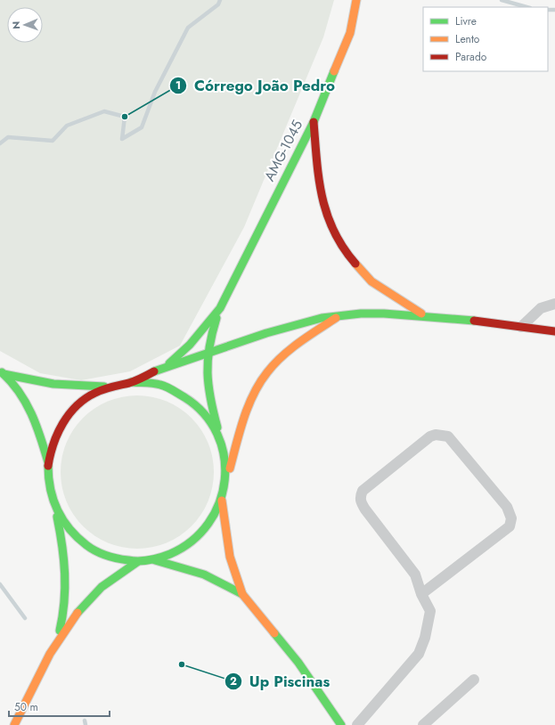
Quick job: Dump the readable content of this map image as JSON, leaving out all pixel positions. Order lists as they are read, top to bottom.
{
  "streets": {
    "main road": ["AMG-1045"]
  },
  "places": ["Córrego João Pedro", "Up Piscinas"],
  "legend": ["Livre", "Lento", "Parado"],
  "scale_bar": "50 m",
  "north": "left"
}
